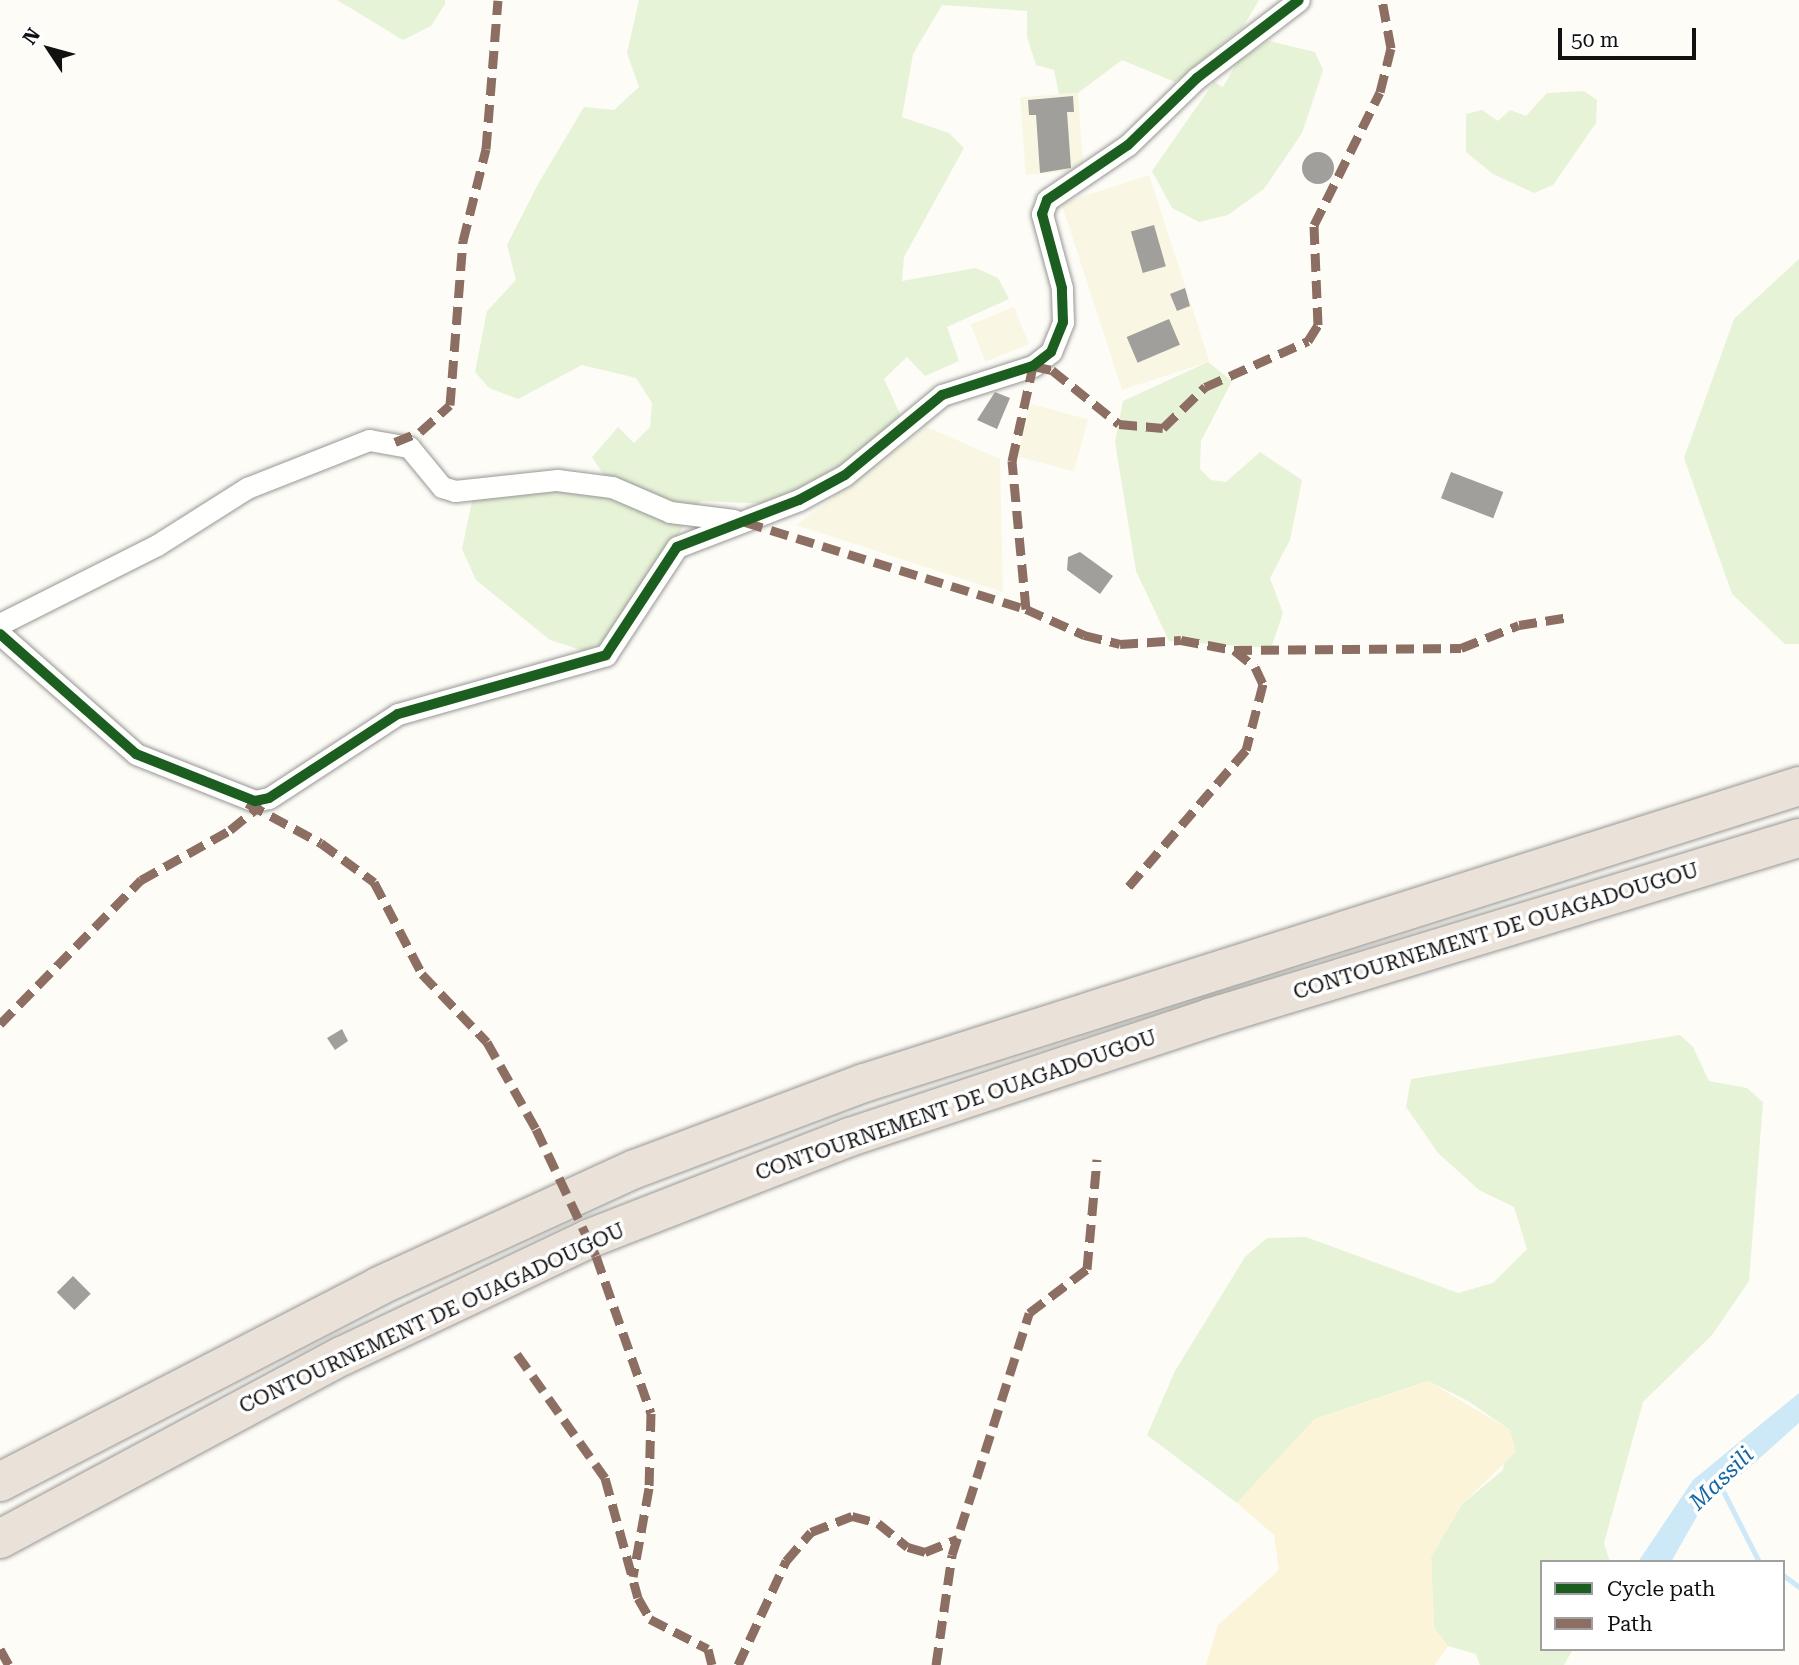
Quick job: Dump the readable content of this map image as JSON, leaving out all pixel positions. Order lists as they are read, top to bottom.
{
  "streets": {
    "highway": ["CONTOURNEMENT DE OUAGADOUGOU"]
  },
  "water": ["Massili"],
  "legend": ["Cycle path", "Path"],
  "scale_bar": "50 m",
  "north": "top left"
}
